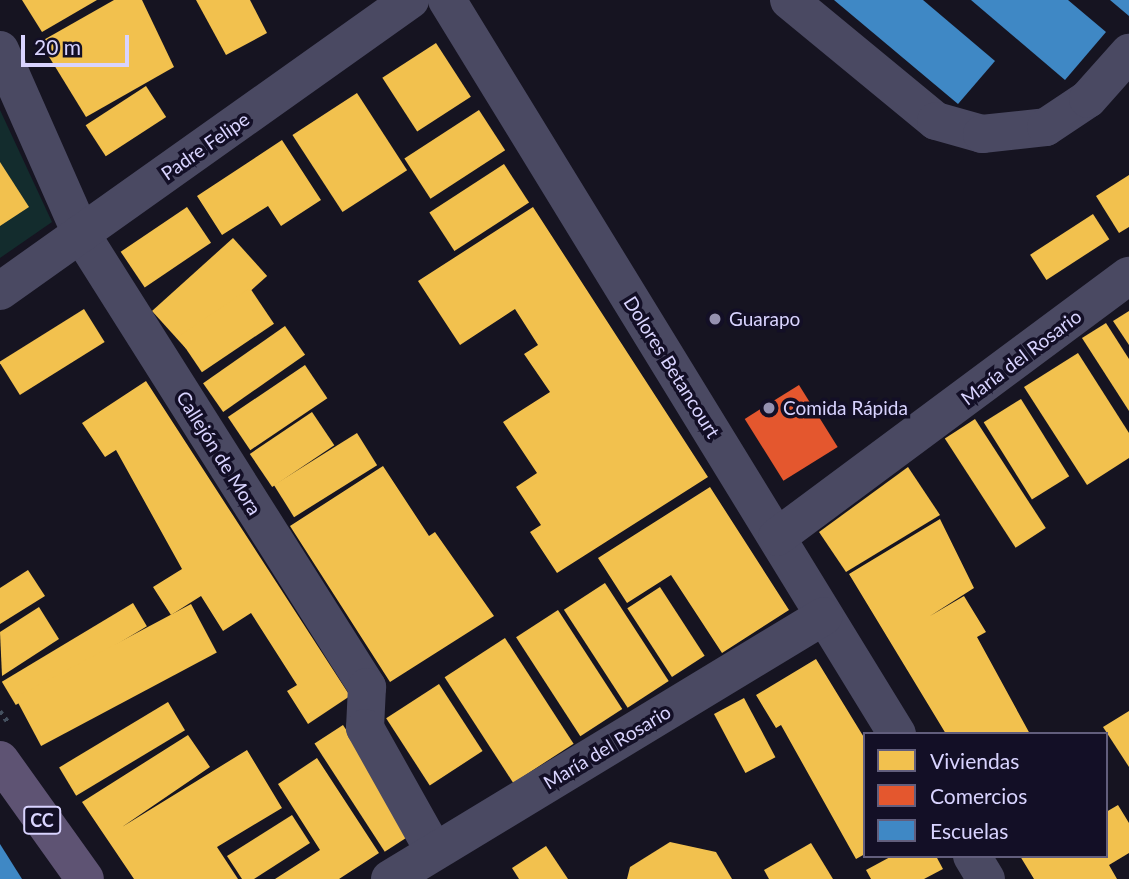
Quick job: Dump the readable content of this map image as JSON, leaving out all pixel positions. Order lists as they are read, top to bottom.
{
  "streets": {
    "main road": ["CC"],
    "street": [
      "Padre Felipe",
      "María del Rosario",
      "Dolores Betancourt",
      "Callejón de Mora"
    ]
  },
  "crossings": [
    ["Padre Felipe", "Callejón de Mora"],
    ["María del Rosario", "Dolores Betancourt"],
    ["María del Rosario", "Callejón de Mora"]
  ],
  "places": ["Guarapo", "Comida Rápida"],
  "legend": ["Viviendas", "Comercios", "Escuelas"],
  "scale_bar": "20 m"
}
